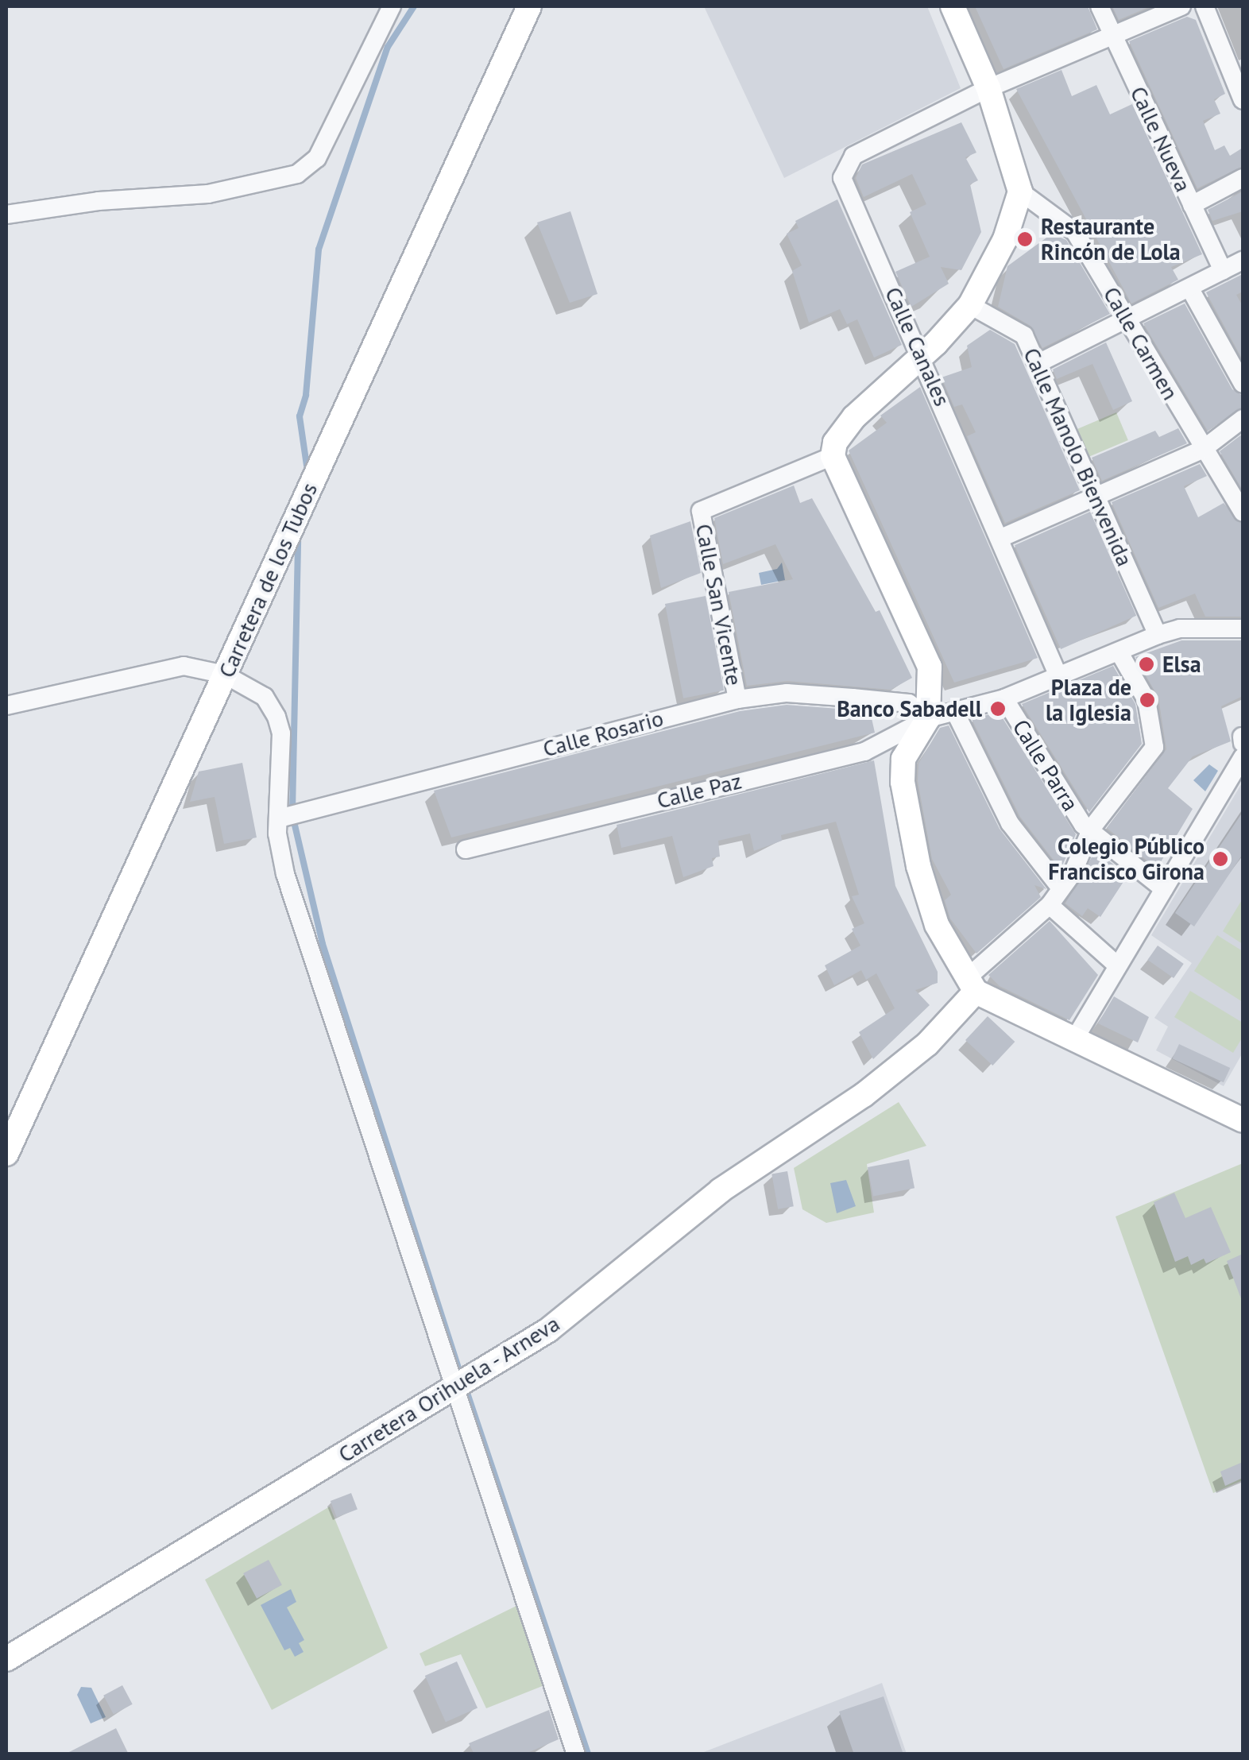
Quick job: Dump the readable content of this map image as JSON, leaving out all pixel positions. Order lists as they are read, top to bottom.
{
  "streets": {
    "main road": ["Carretera de los Tubos", "Carretera Orihuela - Arneva"],
    "street": [
      "Calle Nueva",
      "Calle Carmen",
      "Calle Canales",
      "Calle Manolo Bienvenida",
      "Calle San Vicente",
      "Calle Rosario",
      "Calle Parra",
      "Calle Paz"
    ]
  },
  "crossings": [
    ["Calle Nueva", "Calle Canales"],
    ["Calle Canales", "Calle Paz"],
    ["Calle Manolo Bienvenida", "Calle Paz"],
    ["Calle San Vicente", "Calle Rosario"],
    ["Calle Rosario", "Calle Paz"],
    ["Calle Parra", "Calle Paz"]
  ],
  "places": [
    "Restaurante Rincón de Lola",
    "Elsa",
    "Plaza de la Iglesia",
    "Banco Sabadell",
    "Colegio Público Francisco Girona"
  ]
}
